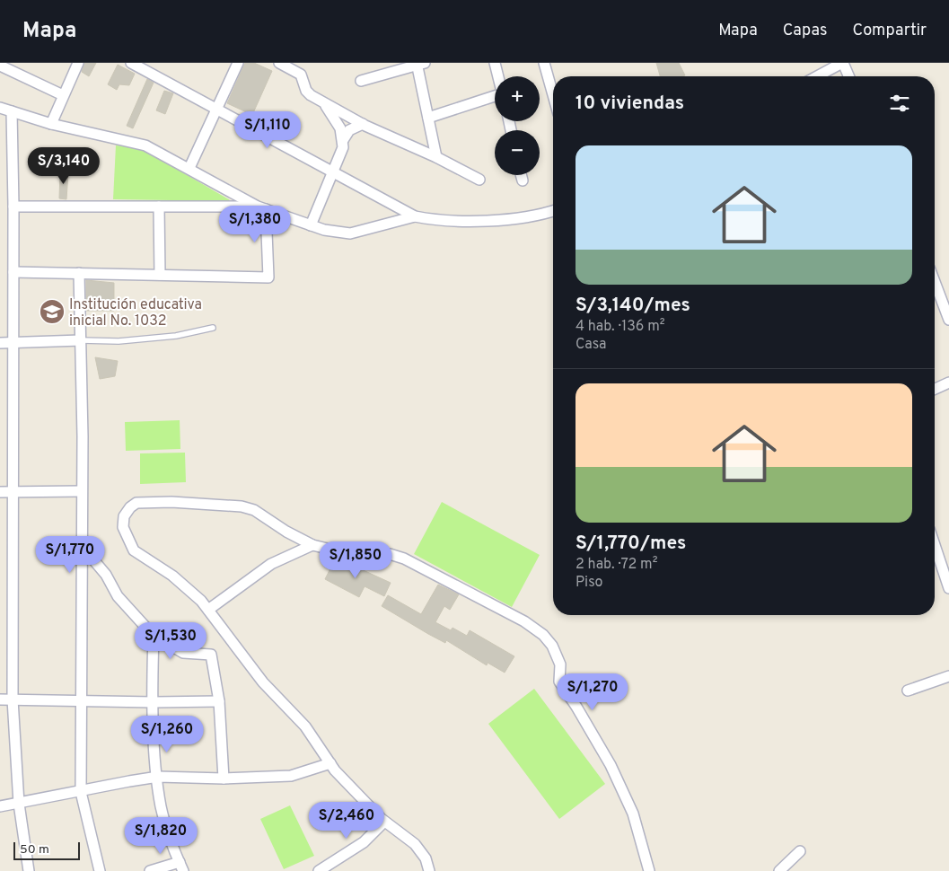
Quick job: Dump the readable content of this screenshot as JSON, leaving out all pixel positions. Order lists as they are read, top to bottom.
{
  "places": {
    "school or university": ["Institución educativa inicial No. 1032"]
  },
  "scale_bar": "50 m",
  "page": {
    "header": "Mapa",
    "nav": ["Mapa", "Capas", "Compartir"],
    "map_buttons": ["+", "−"],
    "heading": "10 viviendas",
    "price": [
      "S/1,110",
      "S/3,140",
      "S/1,380",
      "S/1,770",
      "S/1,850",
      "S/1,530",
      "S/1,270",
      "S/1,260",
      "S/2,460",
      "S/1,820"
    ],
    "list": [
      {
        "name": "S/3,140/mes",
        "note": "4 hab. · 136 m² · Casa"
      },
      {
        "name": "S/1,770/mes",
        "note": "2 hab. · 72 m² · Piso"
      }
    ],
    "scale": "50 m"
  }
}
